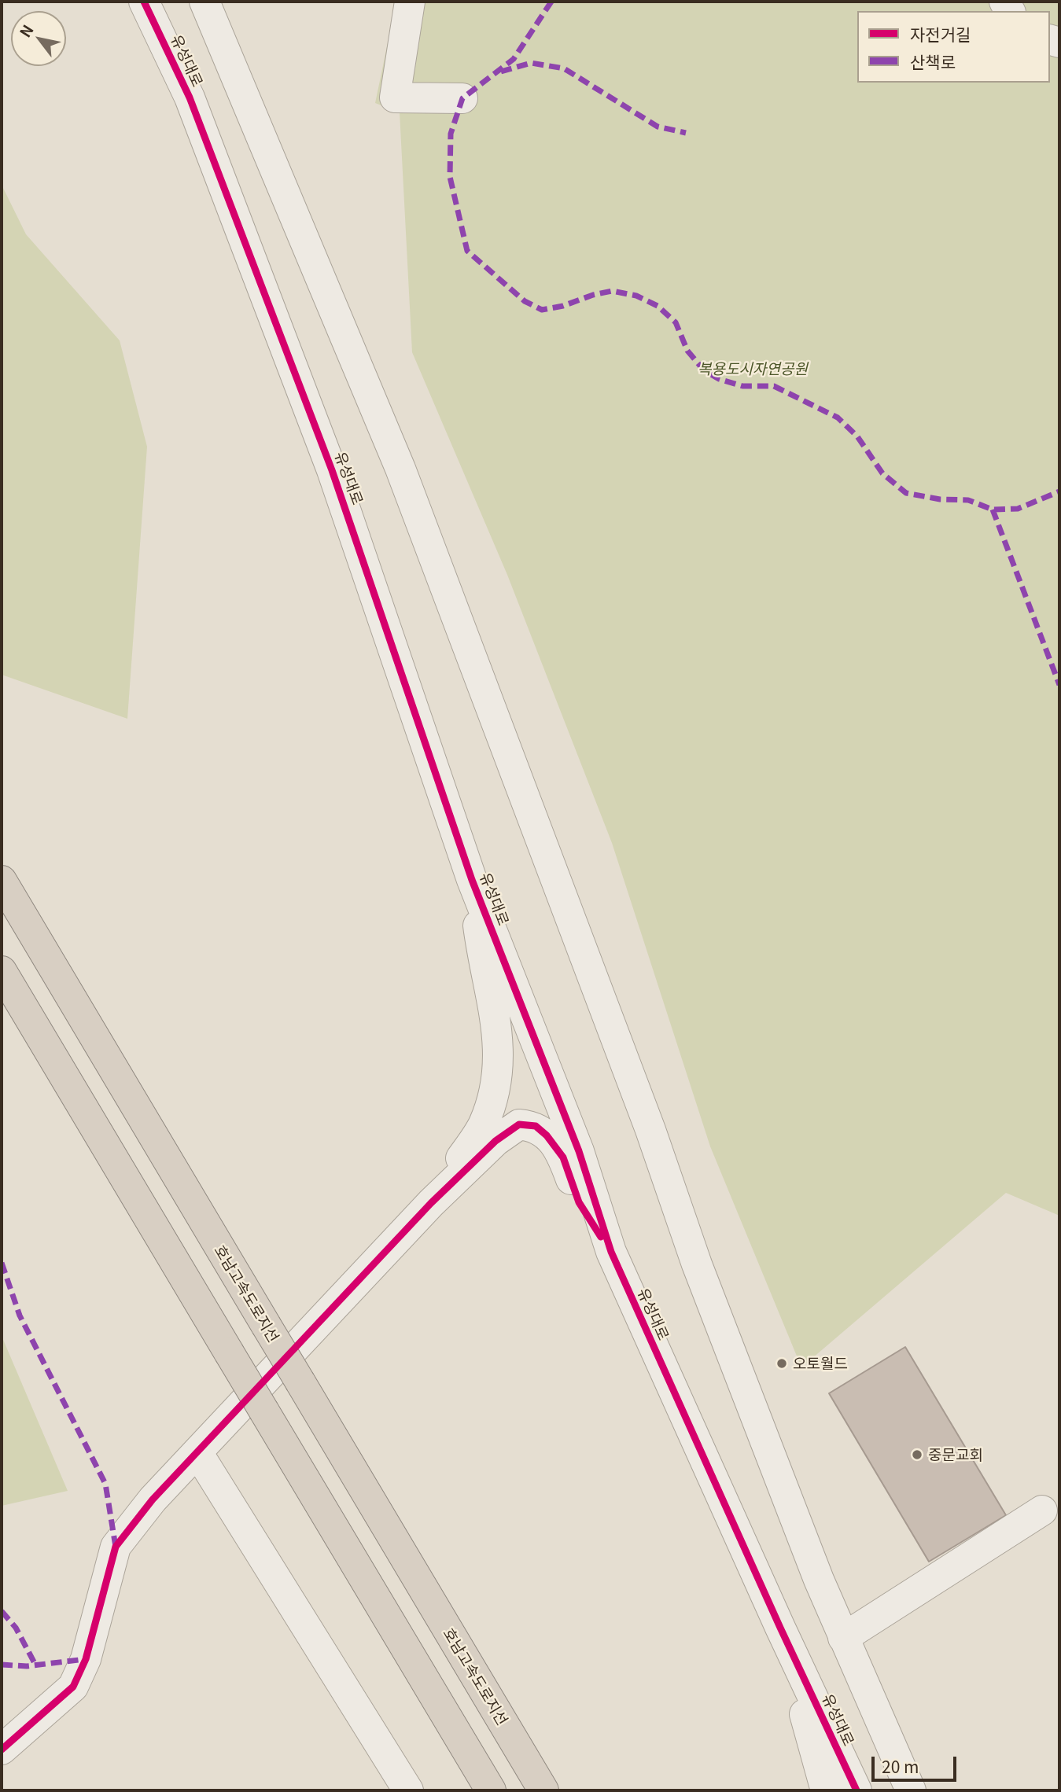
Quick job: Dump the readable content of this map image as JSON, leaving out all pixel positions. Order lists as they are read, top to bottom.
{
  "streets": {
    "highway": ["호남고속도로지선"],
    "street": ["유성대로"]
  },
  "parks": ["복용도시자연공원"],
  "places": ["오토월드", "중문교회"],
  "legend": ["자전거길", "산책로"],
  "scale_bar": "20 m",
  "north": "top left"
}
